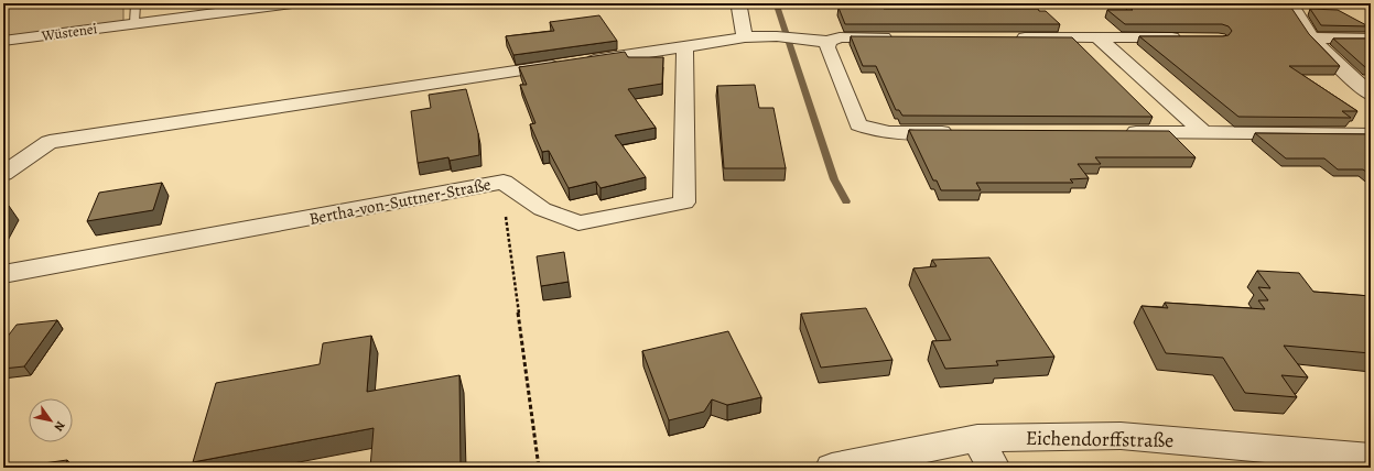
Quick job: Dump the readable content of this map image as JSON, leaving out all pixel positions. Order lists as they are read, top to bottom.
{
  "streets": {
    "street": ["Wüstenei", "Bertha-von-Suttner-Straße", "Eichendorffstraße"]
  },
  "north": "bottom right"
}
